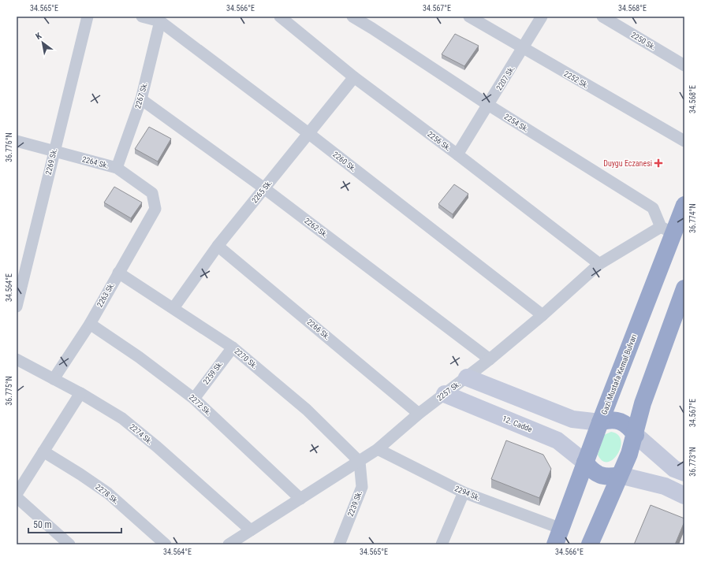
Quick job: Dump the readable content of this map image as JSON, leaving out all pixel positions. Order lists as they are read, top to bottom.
{
  "streets": {
    "highway": ["Gazi Mustafa Kemal Bulvarı"],
    "main road": ["12. Cadde"],
    "street": [
      "2250 Sk.",
      "2207 Sk.",
      "2252 Sk.",
      "2267 Sk.",
      "2254 Sk.",
      "2256 Sk.",
      "2269 Sk.",
      "2260 Sk.",
      "2264 Sk.",
      "2265 Sk.",
      "2262 Sk.",
      "2263 Sk.",
      "2266 Sk.",
      "2270 Sk.",
      "2259 Sk.",
      "2257 Sk.",
      "2272 Sk.",
      "2274 Sk.",
      "2294 Sk.",
      "2278 Sk.",
      "2239 Sk."
    ]
  },
  "crossings": [
    ["2207 Sk.", "2252 Sk."],
    ["2207 Sk.", "2254 Sk."],
    ["2207 Sk.", "2256 Sk."],
    ["2267 Sk.", "2260 Sk."],
    ["2267 Sk.", "2264 Sk."],
    ["2267 Sk.", "2262 Sk."],
    ["2254 Sk.", "Gazi Mustafa Kemal Bulvarı"],
    ["2254 Sk.", "2257 Sk."],
    ["2256 Sk.", "2265 Sk."],
    ["2256 Sk.", "2257 Sk."],
    ["2269 Sk.", "2264 Sk."],
    ["2260 Sk.", "2265 Sk."],
    ["2260 Sk.", "2257 Sk."],
    ["2264 Sk.", "2263 Sk."],
    ["2265 Sk.", "2262 Sk."],
    ["2265 Sk.", "2266 Sk."],
    ["2265 Sk.", "2270 Sk."],
    ["2262 Sk.", "2257 Sk."],
    ["2263 Sk.", "2270 Sk."],
    ["2263 Sk.", "2272 Sk."],
    ["2263 Sk.", "2274 Sk."],
    ["2266 Sk.", "2257 Sk."],
    ["2270 Sk.", "2259 Sk."],
    ["2270 Sk.", "2257 Sk."],
    ["2270 Sk.", "2239 Sk."],
    ["2259 Sk.", "2272 Sk."],
    ["Gazi Mustafa Kemal Bulvarı", "2257 Sk."],
    ["Gazi Mustafa Kemal Bulvarı", "12. Cadde"],
    ["Gazi Mustafa Kemal Bulvarı", "2294 Sk."],
    ["2257 Sk.", "2272 Sk."],
    ["2257 Sk.", "12. Cadde"],
    ["2257 Sk.", "2274 Sk."],
    ["2257 Sk.", "2294 Sk."],
    ["2257 Sk.", "2239 Sk."]
  ],
  "places": {
    "health": ["Duygu Eczanesi"]
  },
  "scale_bar": "50 m",
  "north": "top left",
  "coordinates": [
    "34.565°E",
    "34.566°E",
    "34.567°E",
    "34.568°E",
    "36.776°N",
    "36.774°N",
    "34.564°E",
    "36.775°N",
    "36.773°N"
  ]
}
